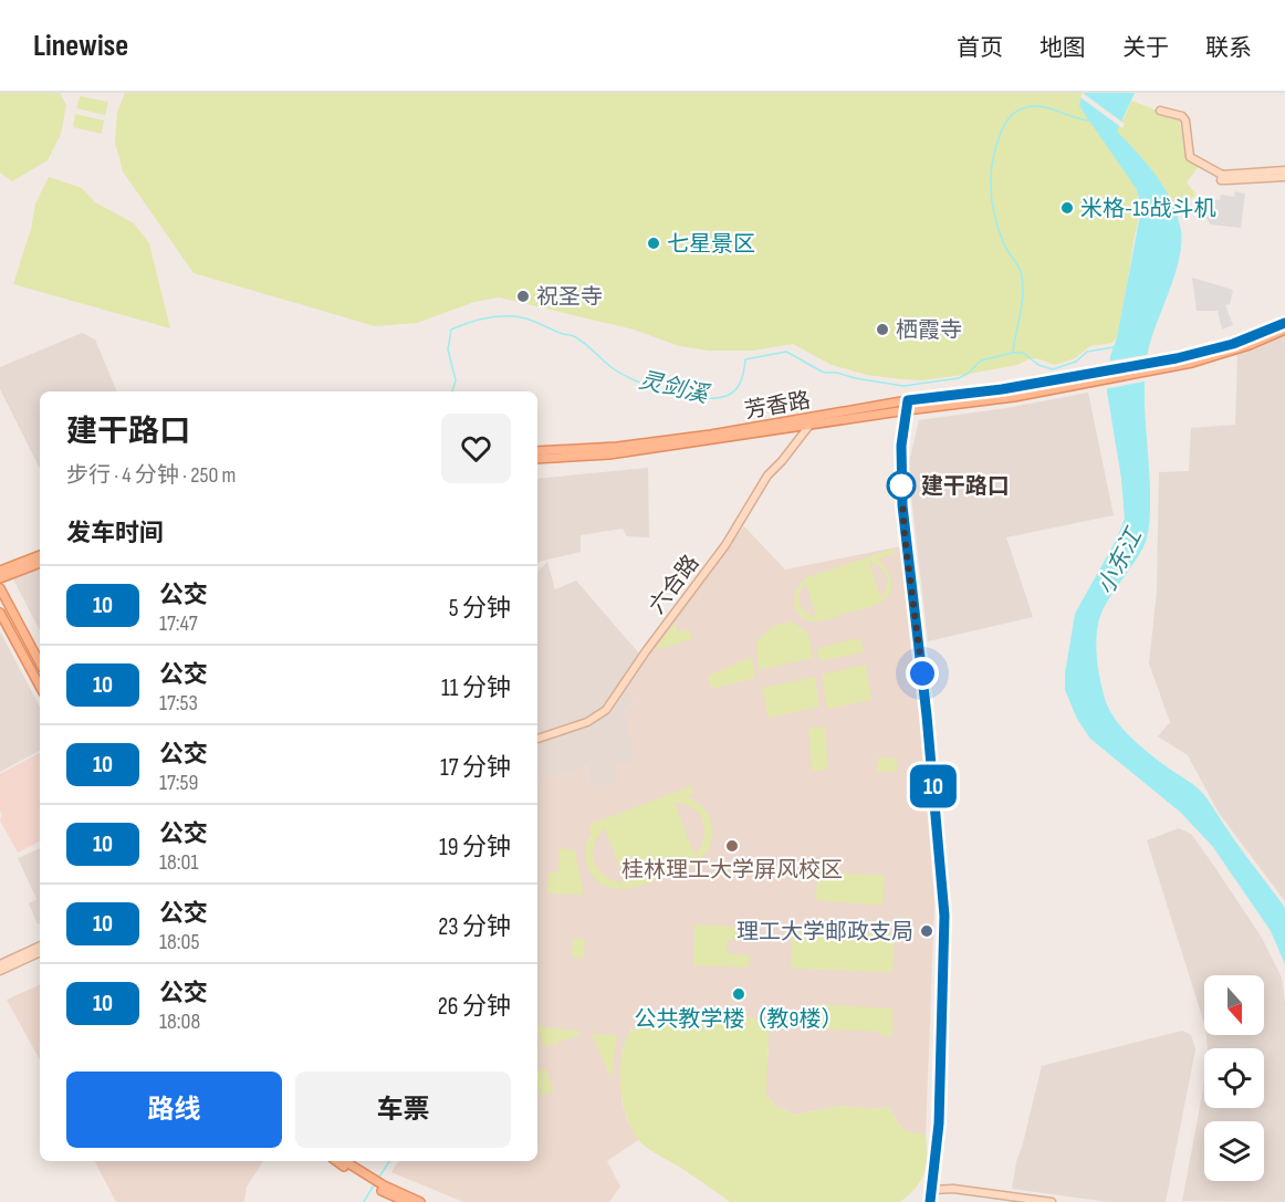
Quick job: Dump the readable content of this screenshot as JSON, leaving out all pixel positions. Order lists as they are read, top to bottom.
{
  "streets": {
    "main road": ["芳香路", "六合路"]
  },
  "crossings": [
    ["芳香路", "六合路"]
  ],
  "water": ["灵剑溪", "小东江"],
  "places": [
    "米格-15战斗机",
    "七星景区",
    "祝圣寺",
    "栖霞寺",
    "建干路口",
    "桂林理工大学屏风校区",
    "理工大学邮政支局",
    "公共教学楼（教9楼）"
  ],
  "lines": ["bus line 10"],
  "north": "bottom",
  "page": {
    "header": "Linewise",
    "nav": [
      "首页",
      "地图",
      "关于",
      "联系"
    ],
    "on_map": "10",
    "heading": [
      ["建干路口", "步行 · 4 分钟 · 250 m"],
      "发车时间"
    ],
    "list": [
      {
        "mark": "10",
        "name": "公交",
        "note": "17:47",
        "value": "5 分钟"
      },
      {
        "mark": "10",
        "name": "公交",
        "note": "17:53",
        "value": "11 分钟"
      },
      {
        "mark": "10",
        "name": "公交",
        "note": "17:59",
        "value": "17 分钟"
      },
      {
        "mark": "10",
        "name": "公交",
        "note": "18:01",
        "value": "19 分钟"
      },
      {
        "mark": "10",
        "name": "公交",
        "note": "18:05",
        "value": "23 分钟"
      },
      {
        "mark": "10",
        "name": "公交",
        "note": "18:08",
        "value": "26 分钟"
      }
    ],
    "buttons": ["路线", "车票"]
  }
}
